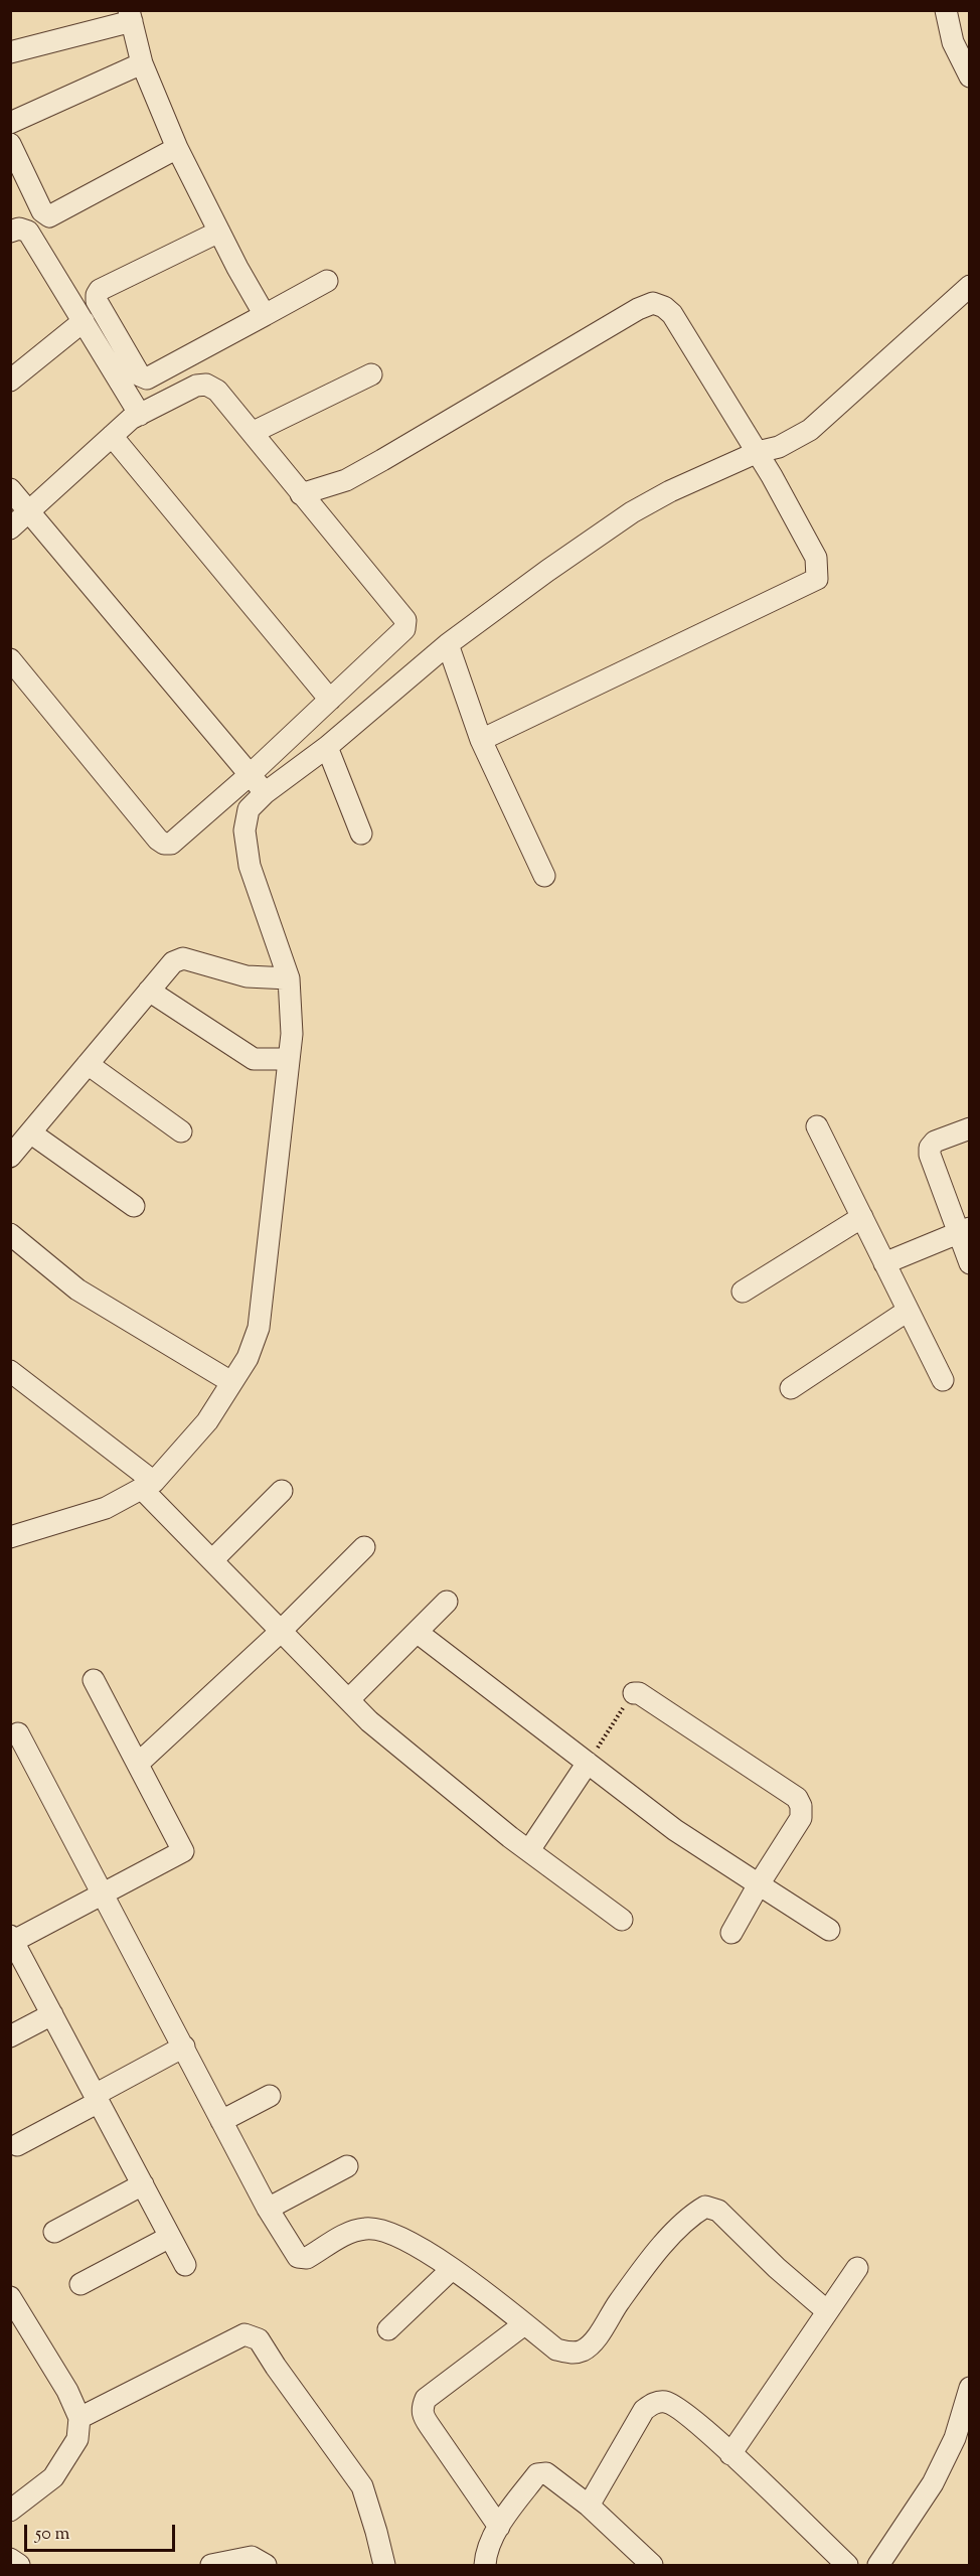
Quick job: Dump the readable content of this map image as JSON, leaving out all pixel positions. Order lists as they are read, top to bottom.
{
  "scale_bar": "50 m"
}
